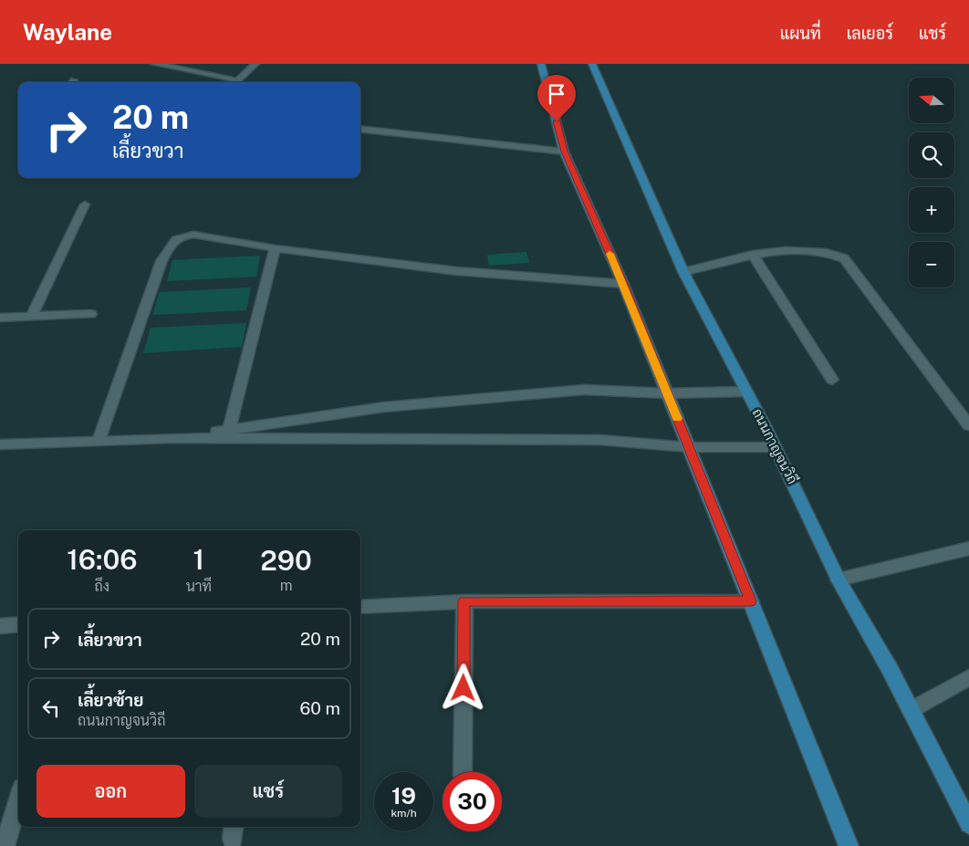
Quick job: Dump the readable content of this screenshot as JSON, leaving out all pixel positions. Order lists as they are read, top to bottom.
{
  "streets": {
    "main road": ["ถนนกาญจนวิถี"]
  },
  "north": "left",
  "page": {
    "header": "Waylane",
    "nav": ["แผนที่", "เลเยอร์", "แชร์"],
    "map_buttons": ["+", "−"],
    "turn": ["20 m", "เลี้ยวขวา"],
    "eta": [
      "16:06",
      "ถึง",
      "1",
      "นาที",
      "290",
      "m"
    ],
    "list": [
      {
        "name": "เลี้ยวขวา",
        "value": "20 m"
      },
      {
        "name": "เลี้ยวซ้าย",
        "note": "ถนนกาญจนวิถี",
        "value": "60 m"
      }
    ],
    "buttons": ["ออก", "แชร์"],
    "speed": "19 km/h",
    "limit": "30"
  }
}
